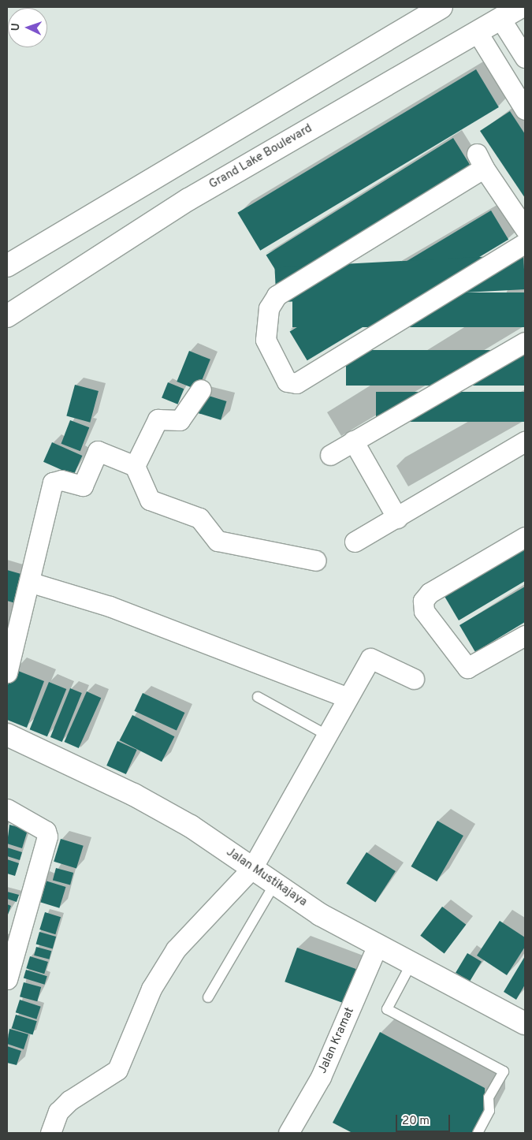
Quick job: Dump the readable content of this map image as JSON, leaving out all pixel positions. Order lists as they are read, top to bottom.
{
  "streets": {
    "street": ["Grand Lake Boulevard", "Jalan Mustikajaya", "Jalan Kramat"]
  },
  "crossings": [
    ["Jalan Mustikajaya", "Jalan Kramat"]
  ],
  "scale_bar": "20 m",
  "north": "left"
}
